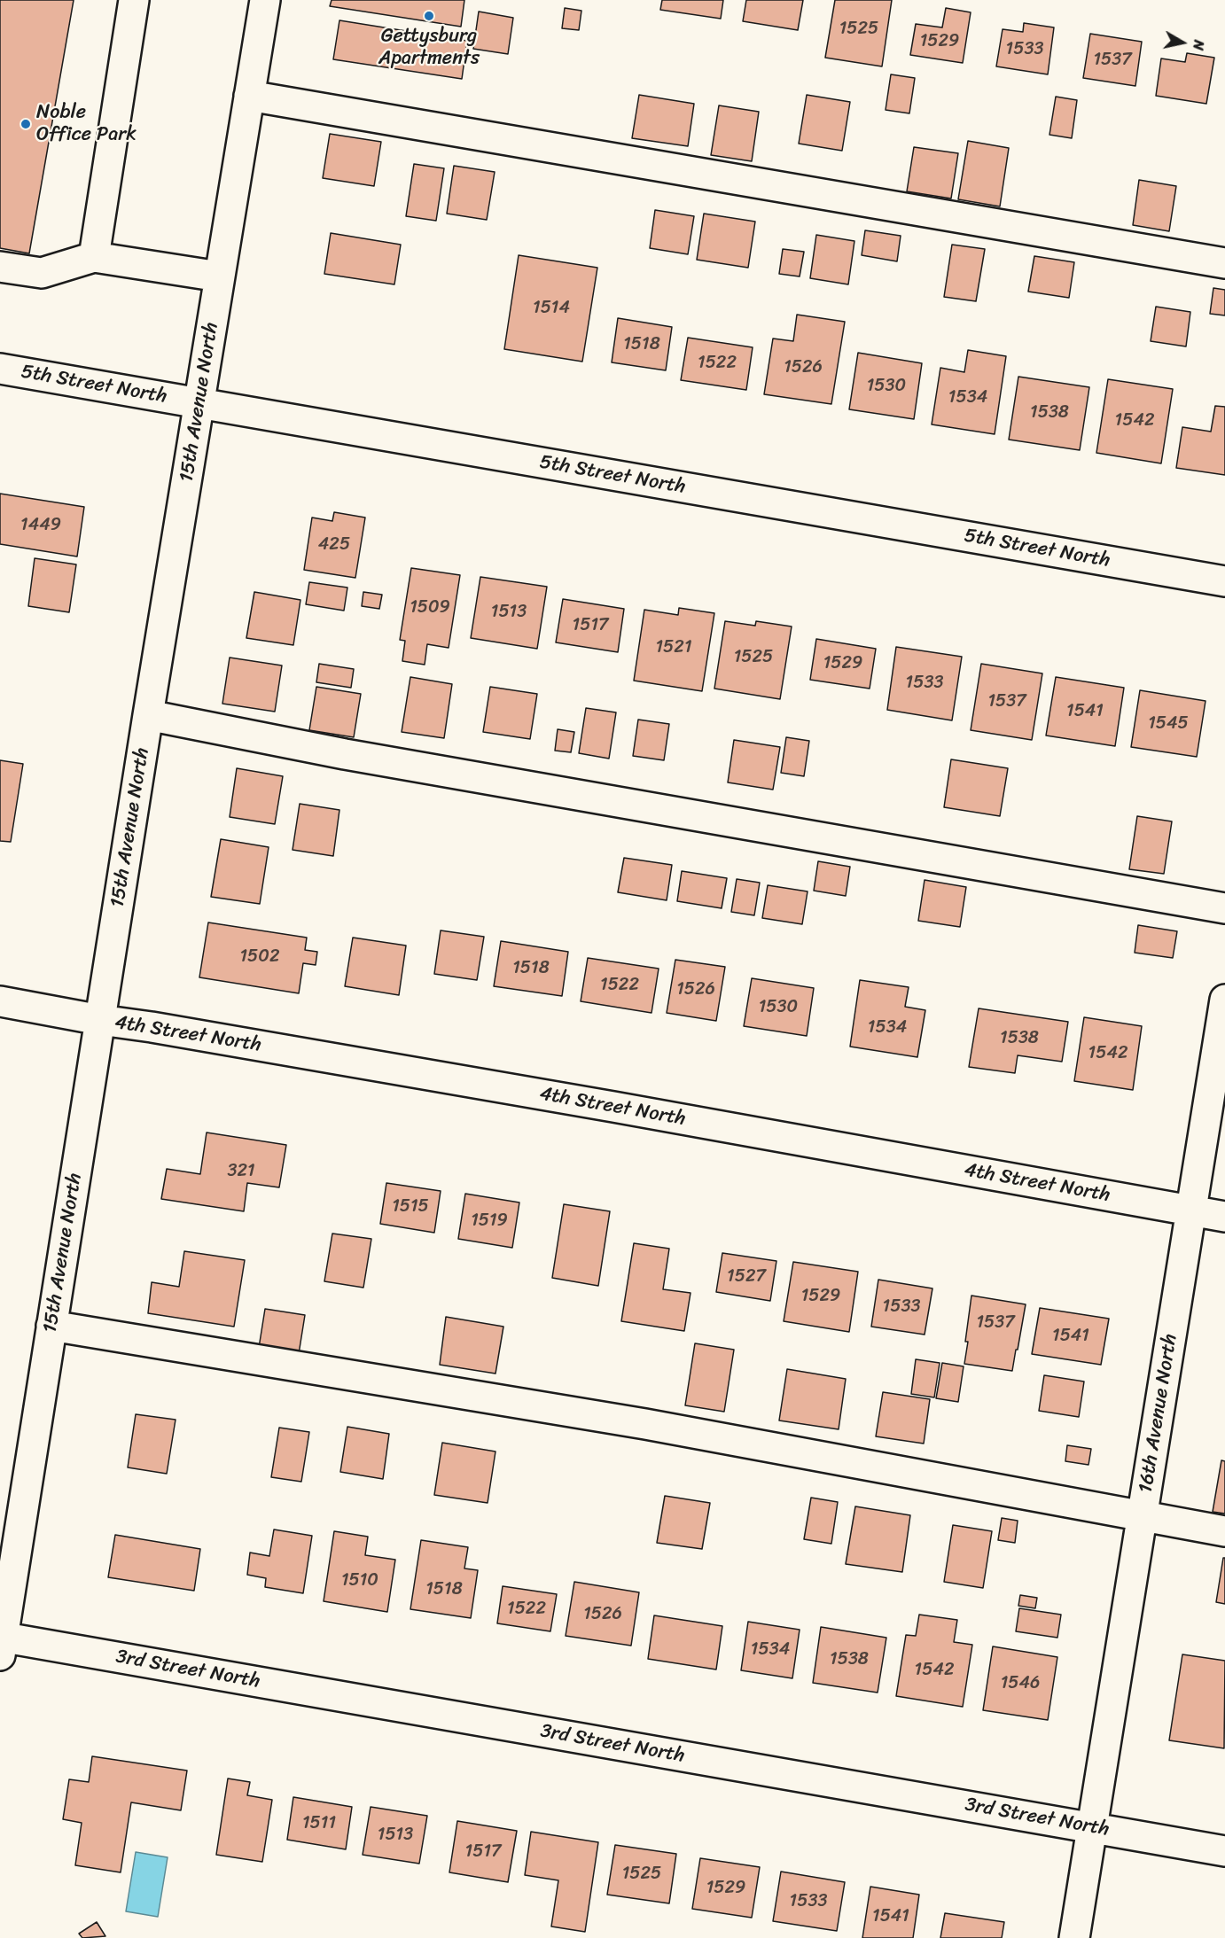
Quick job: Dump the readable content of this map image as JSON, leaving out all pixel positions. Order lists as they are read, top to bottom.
{
  "streets": {
    "street": [
      "5th Street North",
      "15th Avenue North",
      "4th Street North",
      "16th Avenue North",
      "3rd Street North"
    ]
  },
  "crossings": [
    ["5th Street North", "15th Avenue North"],
    ["15th Avenue North", "4th Street North"],
    ["15th Avenue North", "3rd Street North"],
    ["4th Street North", "16th Avenue North"],
    ["16th Avenue North", "3rd Street North"]
  ],
  "places": ["Gettysburg Apartments", "Noble Office Park"],
  "house_numbers": [
    "1525",
    "1529",
    "1533",
    "1537",
    "1514",
    "1518",
    "1522",
    "1526",
    "1530",
    "1534",
    "1538",
    "1542",
    "1449",
    "425",
    "1509",
    "1513",
    "1517",
    "1521",
    "1525",
    "1529",
    "1533",
    "1537",
    "1541",
    "1545",
    "1502",
    "1518",
    "1522",
    "1526",
    "1530",
    "1534",
    "1538",
    "1542",
    "321",
    "1515",
    "1519",
    "1527",
    "1529",
    "1533",
    "1537",
    "1541",
    "1510",
    "1518",
    "1522",
    "1526",
    "1534",
    "1538",
    "1542",
    "1546",
    "1511",
    "1513",
    "1517",
    "1525",
    "1529",
    "1533",
    "1541"
  ],
  "north": "right"
}
